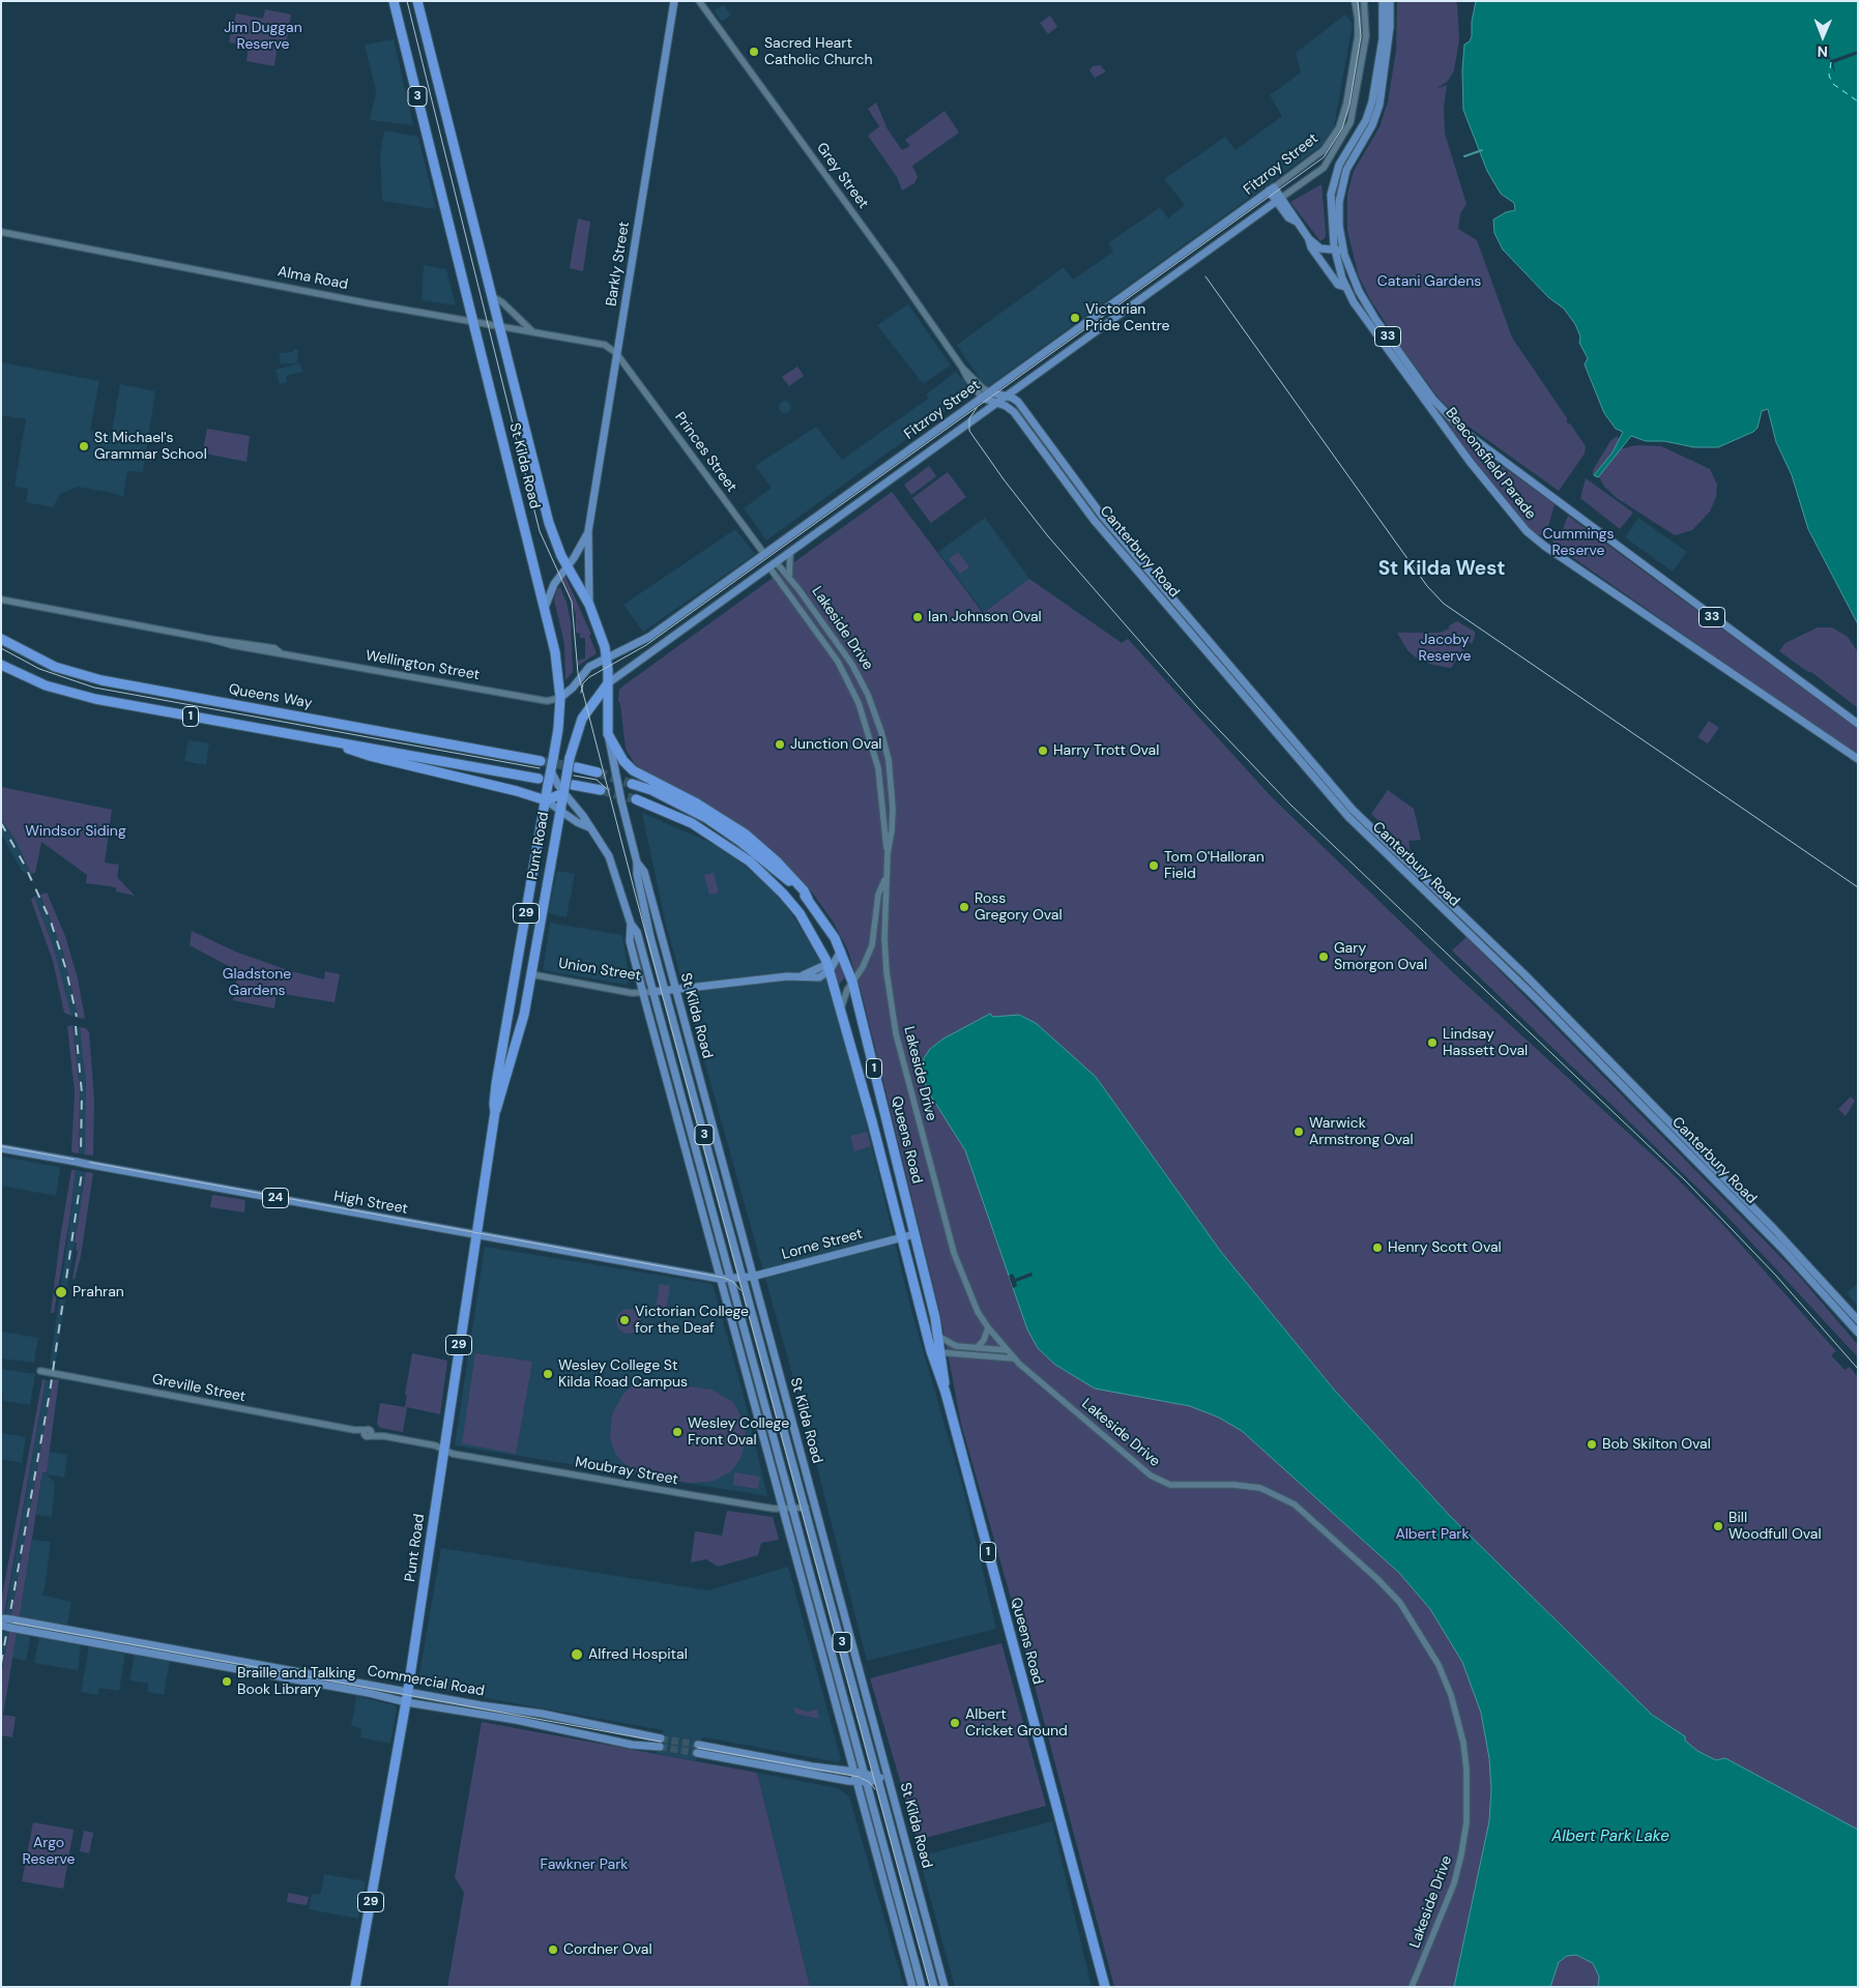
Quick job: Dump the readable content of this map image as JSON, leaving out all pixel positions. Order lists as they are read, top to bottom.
{
  "streets": {
    "highway": [
      "3",
      "St Kilda Road",
      "Queens Way",
      "1",
      "Punt Road",
      "29",
      "Union Street",
      "Queens Road"
    ],
    "main road": [
      "Fitzroy Street",
      "Barkly Street",
      "33",
      "Princes Street",
      "Beaconsfield Parade",
      "Canterbury Road",
      "Lakeside Drive",
      "24",
      "High Street",
      "Lorne Street",
      "Commercial Road"
    ],
    "street": [
      "Grey Street",
      "Alma Road",
      "Wellington Street",
      "Greville Street",
      "Moubray Street"
    ]
  },
  "crossings": [
    ["Fitzroy Street", "Grey Street"],
    ["Fitzroy Street", "Princes Street"],
    ["Fitzroy Street", "Beaconsfield Parade"],
    ["Fitzroy Street", "St Kilda Road"],
    ["Fitzroy Street", "Canterbury Road"],
    ["Fitzroy Street", "Lakeside Drive"],
    ["Fitzroy Street", "Wellington Street"],
    ["Fitzroy Street", "Punt Road"],
    ["Grey Street", "Canterbury Road"],
    ["Barkly Street", "Alma Road"],
    ["Barkly Street", "Princes Street"],
    ["Barkly Street", "St Kilda Road"],
    ["Alma Road", "Princes Street"],
    ["Alma Road", "St Kilda Road"],
    ["Princes Street", "Lakeside Drive"],
    ["St Kilda Road", "Wellington Street"],
    ["St Kilda Road", "Punt Road"],
    ["St Kilda Road", "Union Street"],
    ["St Kilda Road", "High Street"],
    ["St Kilda Road", "Lorne Street"],
    ["St Kilda Road", "Moubray Street"],
    ["Punt Road", "Union Street"],
    ["Punt Road", "High Street"],
    ["Punt Road", "Greville Street"],
    ["Punt Road", "Moubray Street"],
    ["Punt Road", "Commercial Road"],
    ["Union Street", "Queens Road"],
    ["Queens Road", "Lorne Street"],
    ["High Street", "Lorne Street"],
    ["Greville Street", "Moubray Street"]
  ],
  "districts": ["St Kilda West"],
  "water": ["Albert Park Lake"],
  "parks": [
    "Jim Duggan Reserve",
    "Catani Gardens",
    "Cummings Reserve",
    "Jacoby Reserve",
    "Windsor Siding",
    "Gladstone Gardens",
    "Albert Park",
    "Argo Reserve",
    "Fawkner Park"
  ],
  "places": [
    "Sacred Heart Catholic Church",
    "Victorian Pride Centre",
    "St Michael's Grammar School",
    "Ian Johnson Oval",
    "Junction Oval",
    "Harry Trott Oval",
    "Tom O'Halloran Field",
    "Ross Gregory Oval",
    "Gary Smorgon Oval",
    "Lindsay Hassett Oval",
    "Warwick Armstrong Oval",
    "Henry Scott Oval",
    "Prahran",
    "Victorian College for the Deaf",
    "Wesley College St Kilda Road Campus",
    "Wesley College Front Oval",
    "Bob Skilton Oval",
    "Bill Woodfull Oval",
    "Alfred Hospital",
    "Braille and Talking Book Library",
    "Albert Cricket Ground",
    "Cordner Oval"
  ],
  "north": "bottom"
}
